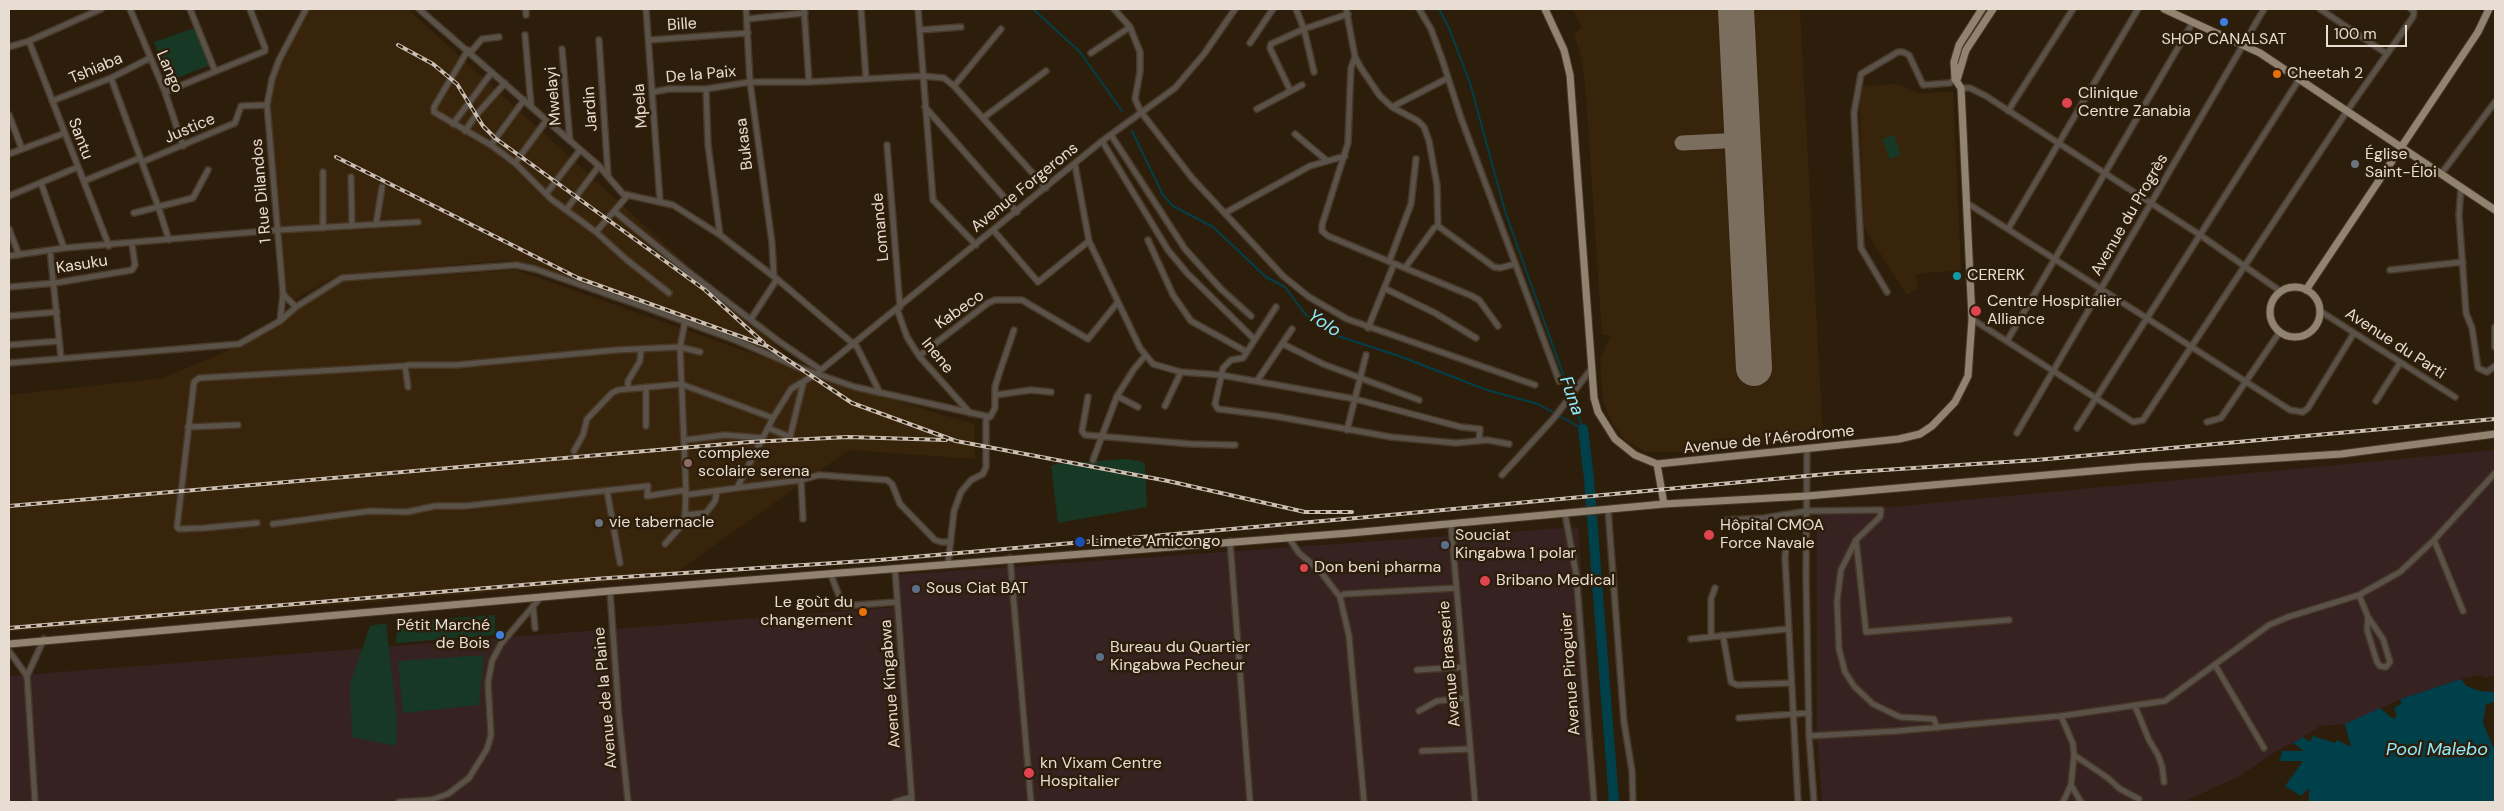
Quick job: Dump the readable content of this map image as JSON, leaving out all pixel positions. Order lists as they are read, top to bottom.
{
  "streets": {
    "main road": ["Avenue de l’Aérodrome"],
    "street": [
      "Bille",
      "Tshiaba",
      "Lango",
      "De la Paix",
      "Mwelayi",
      "Mpela",
      "Jardin",
      "Justice",
      "Santu",
      "Bukasa",
      "Avenue Forgerons",
      "1 Rue Dilandos",
      "Avenue du Progrès",
      "Lomande",
      "Kasuku",
      "Kabeco",
      "Avenue du Parti",
      "Inene",
      "Avenue Brasserie",
      "Avenue Piroguier",
      "Avenue Kingabwa",
      "Avenue de la Plaine"
    ]
  },
  "crossings": [
    ["Bille", "Mpela"],
    ["Bille", "Bukasa"],
    ["Tshiaba", "Lango"],
    ["Tshiaba", "Santu"],
    ["Lango", "Justice"],
    ["De la Paix", "Mpela"],
    ["De la Paix", "Bukasa"],
    ["Justice", "Santu"],
    ["Justice", "1 Rue Dilandos"],
    ["Avenue Forgerons", "Lomande"],
    ["Avenue Forgerons", "Inene"],
    ["Lomande", "Inene"],
    ["Kabeco", "Inene"]
  ],
  "water": ["Yolo", "Funa", "Pool Malebo"],
  "places": [
    "SHOP CANALSAT",
    "Cheetah 2",
    "Clinique Centre Zanabia",
    "Église Saint-Éloi",
    "CERERK",
    "Centre Hospitalier Alliance",
    "complexe scolaire serena",
    "vie tabernacle",
    "Hôpital CMOA Force Navale",
    "Limete Amicongo",
    "Souciat Kingabwa 1 polar",
    "Don beni pharma",
    "Bribano Medical",
    "Sous Ciat BAT",
    "Le goùt du changement",
    "Pétit Marché de Bois",
    "Bureau du Quartier Kingabwa Pecheur",
    "kn Vixam Centre Hospitalier"
  ],
  "scale_bar": "100 m"
}
